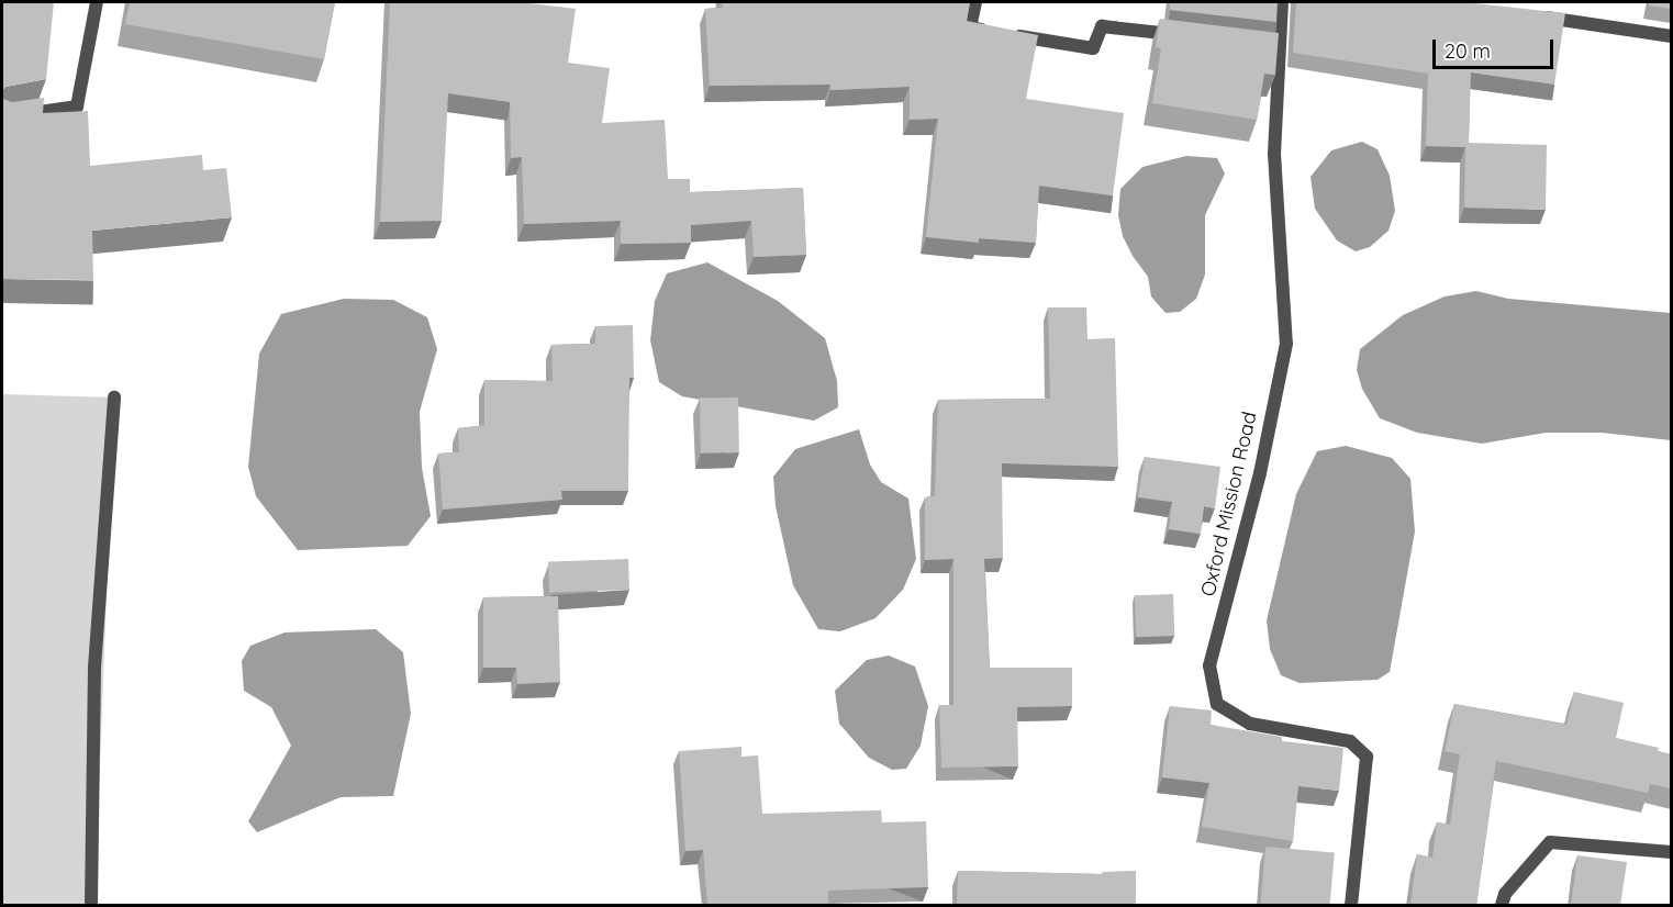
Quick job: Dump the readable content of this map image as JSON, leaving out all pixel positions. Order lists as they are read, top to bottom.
{
  "streets": {
    "street": ["Oxford Mission Road"]
  },
  "scale_bar": "20 m"
}
